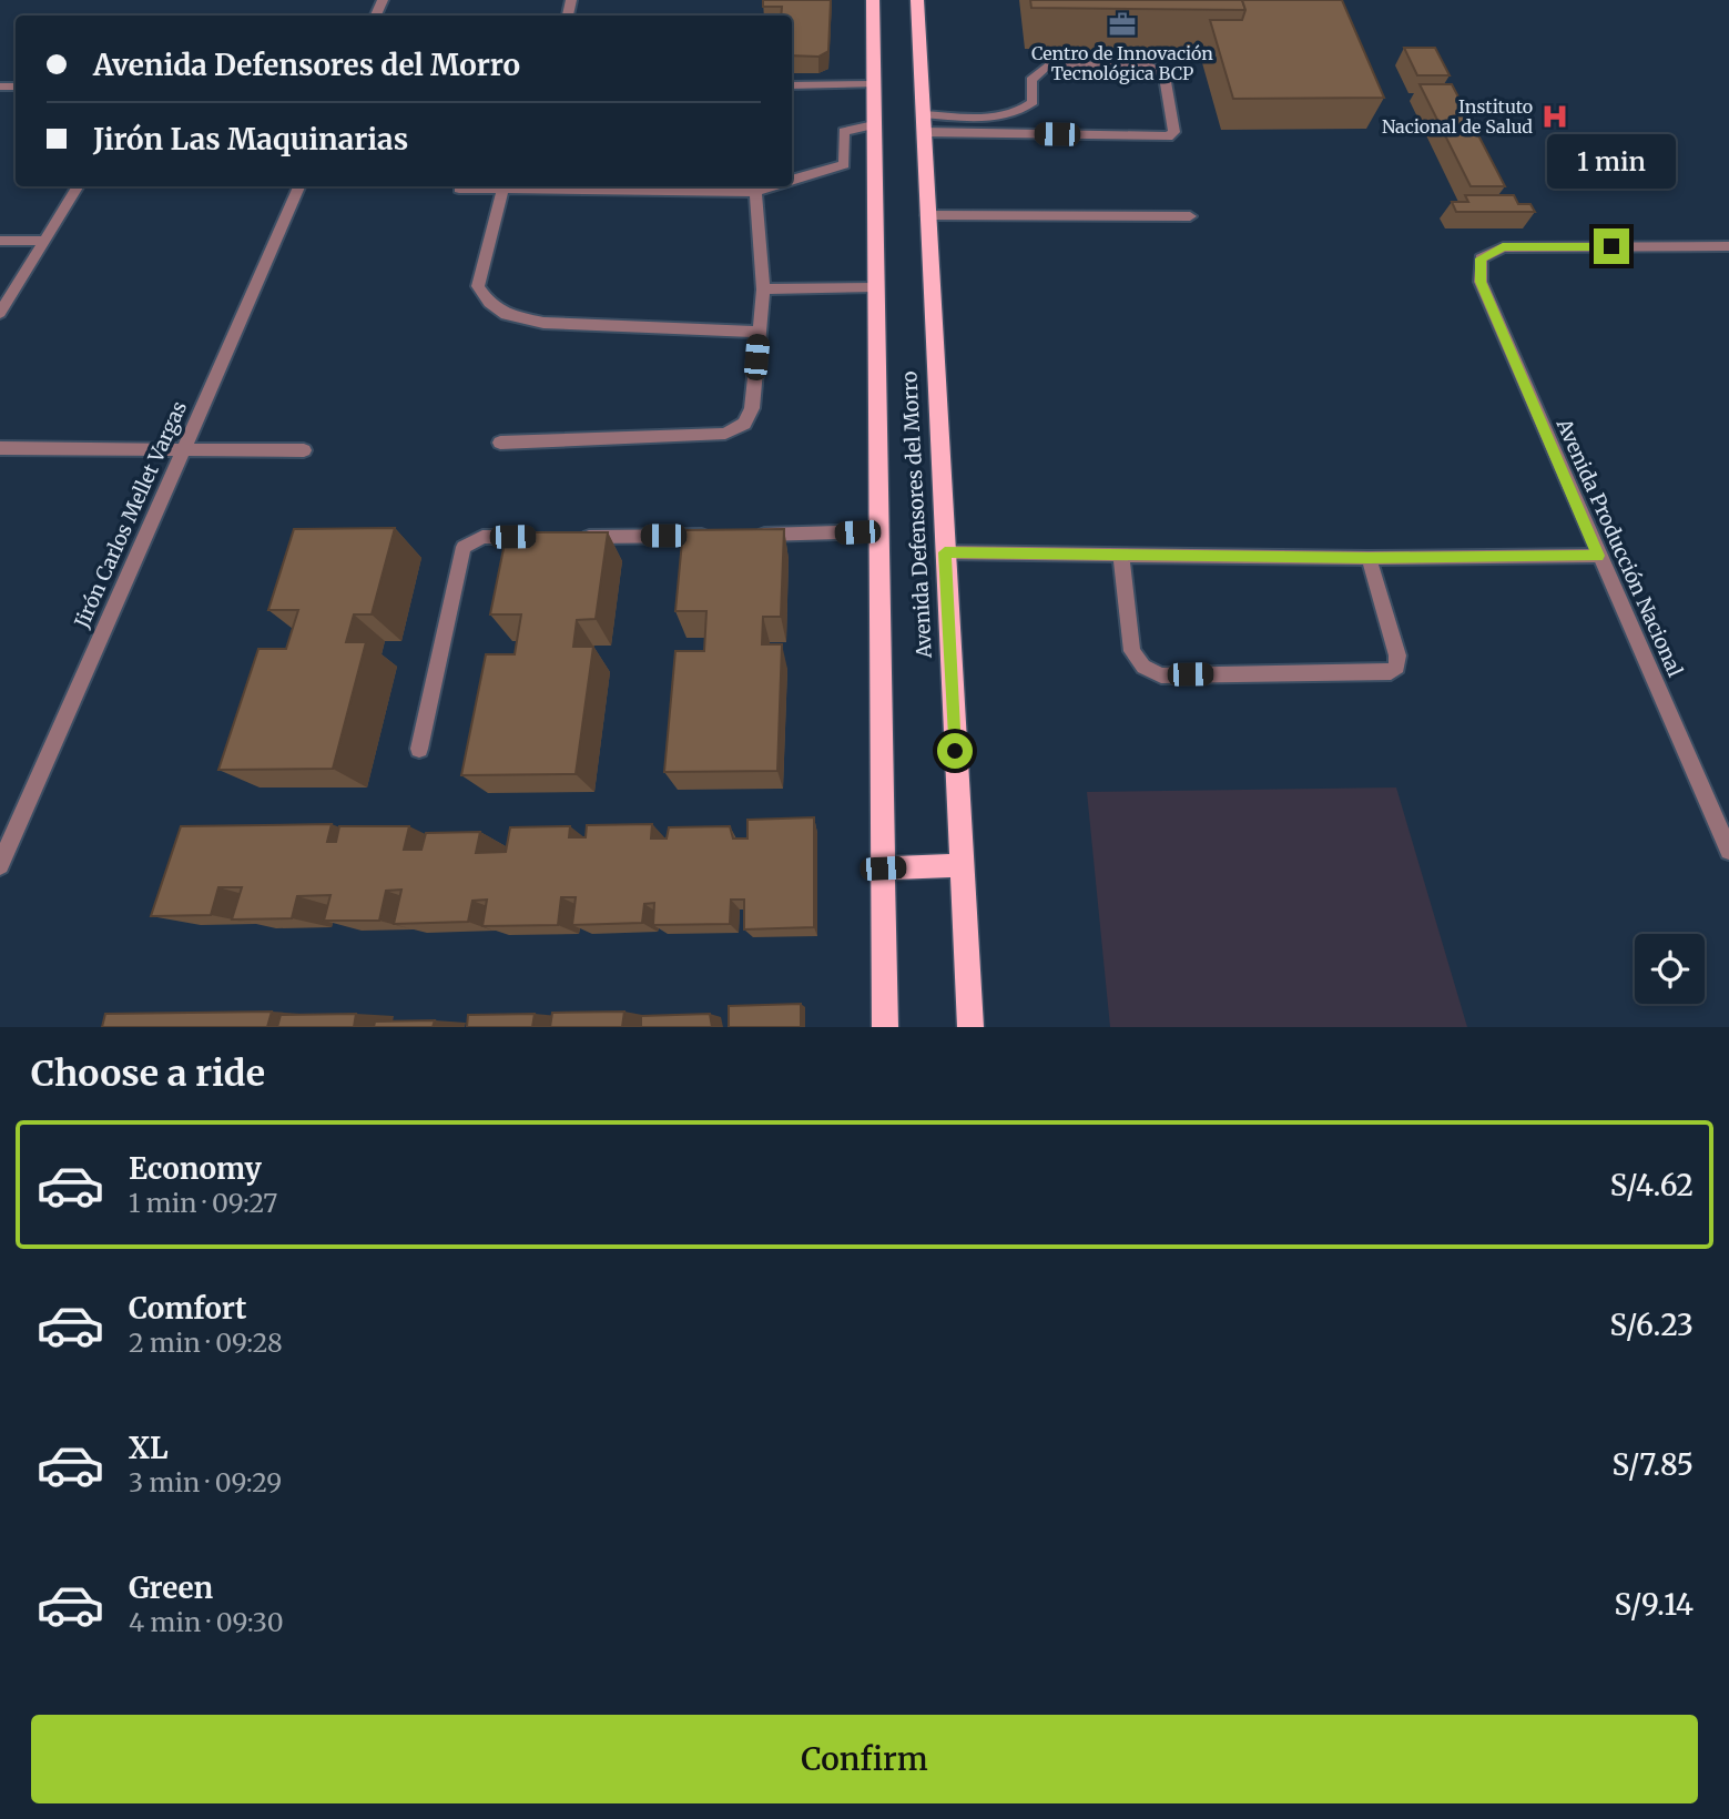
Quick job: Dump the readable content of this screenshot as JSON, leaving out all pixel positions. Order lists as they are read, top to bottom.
{
  "streets": {
    "main road": ["Avenida Defensores del Morro"],
    "street": ["Jirón Carlos Mellet Vargas", "Avenida Producción Nacional"]
  },
  "places": {
    "office": ["Centro de Innovación Tecnológica BCP"],
    "hospital": ["Instituto Nacional de Salud"]
  },
  "page": {
    "banner": ["Avenida Defensores del Morro", "Jirón Las Maquinarias"],
    "bubble": "1 min",
    "heading": "Choose a ride",
    "list": [
      {
        "name": "Economy",
        "note": "1 min · 09:27",
        "value": "S/4.62"
      },
      {
        "name": "Comfort",
        "note": "2 min · 09:28",
        "value": "S/6.23"
      },
      {
        "name": "XL",
        "note": "3 min · 09:29",
        "value": "S/7.85"
      },
      {
        "name": "Green",
        "note": "4 min · 09:30",
        "value": "S/9.14"
      }
    ],
    "buttons": "Confirm"
  }
}
